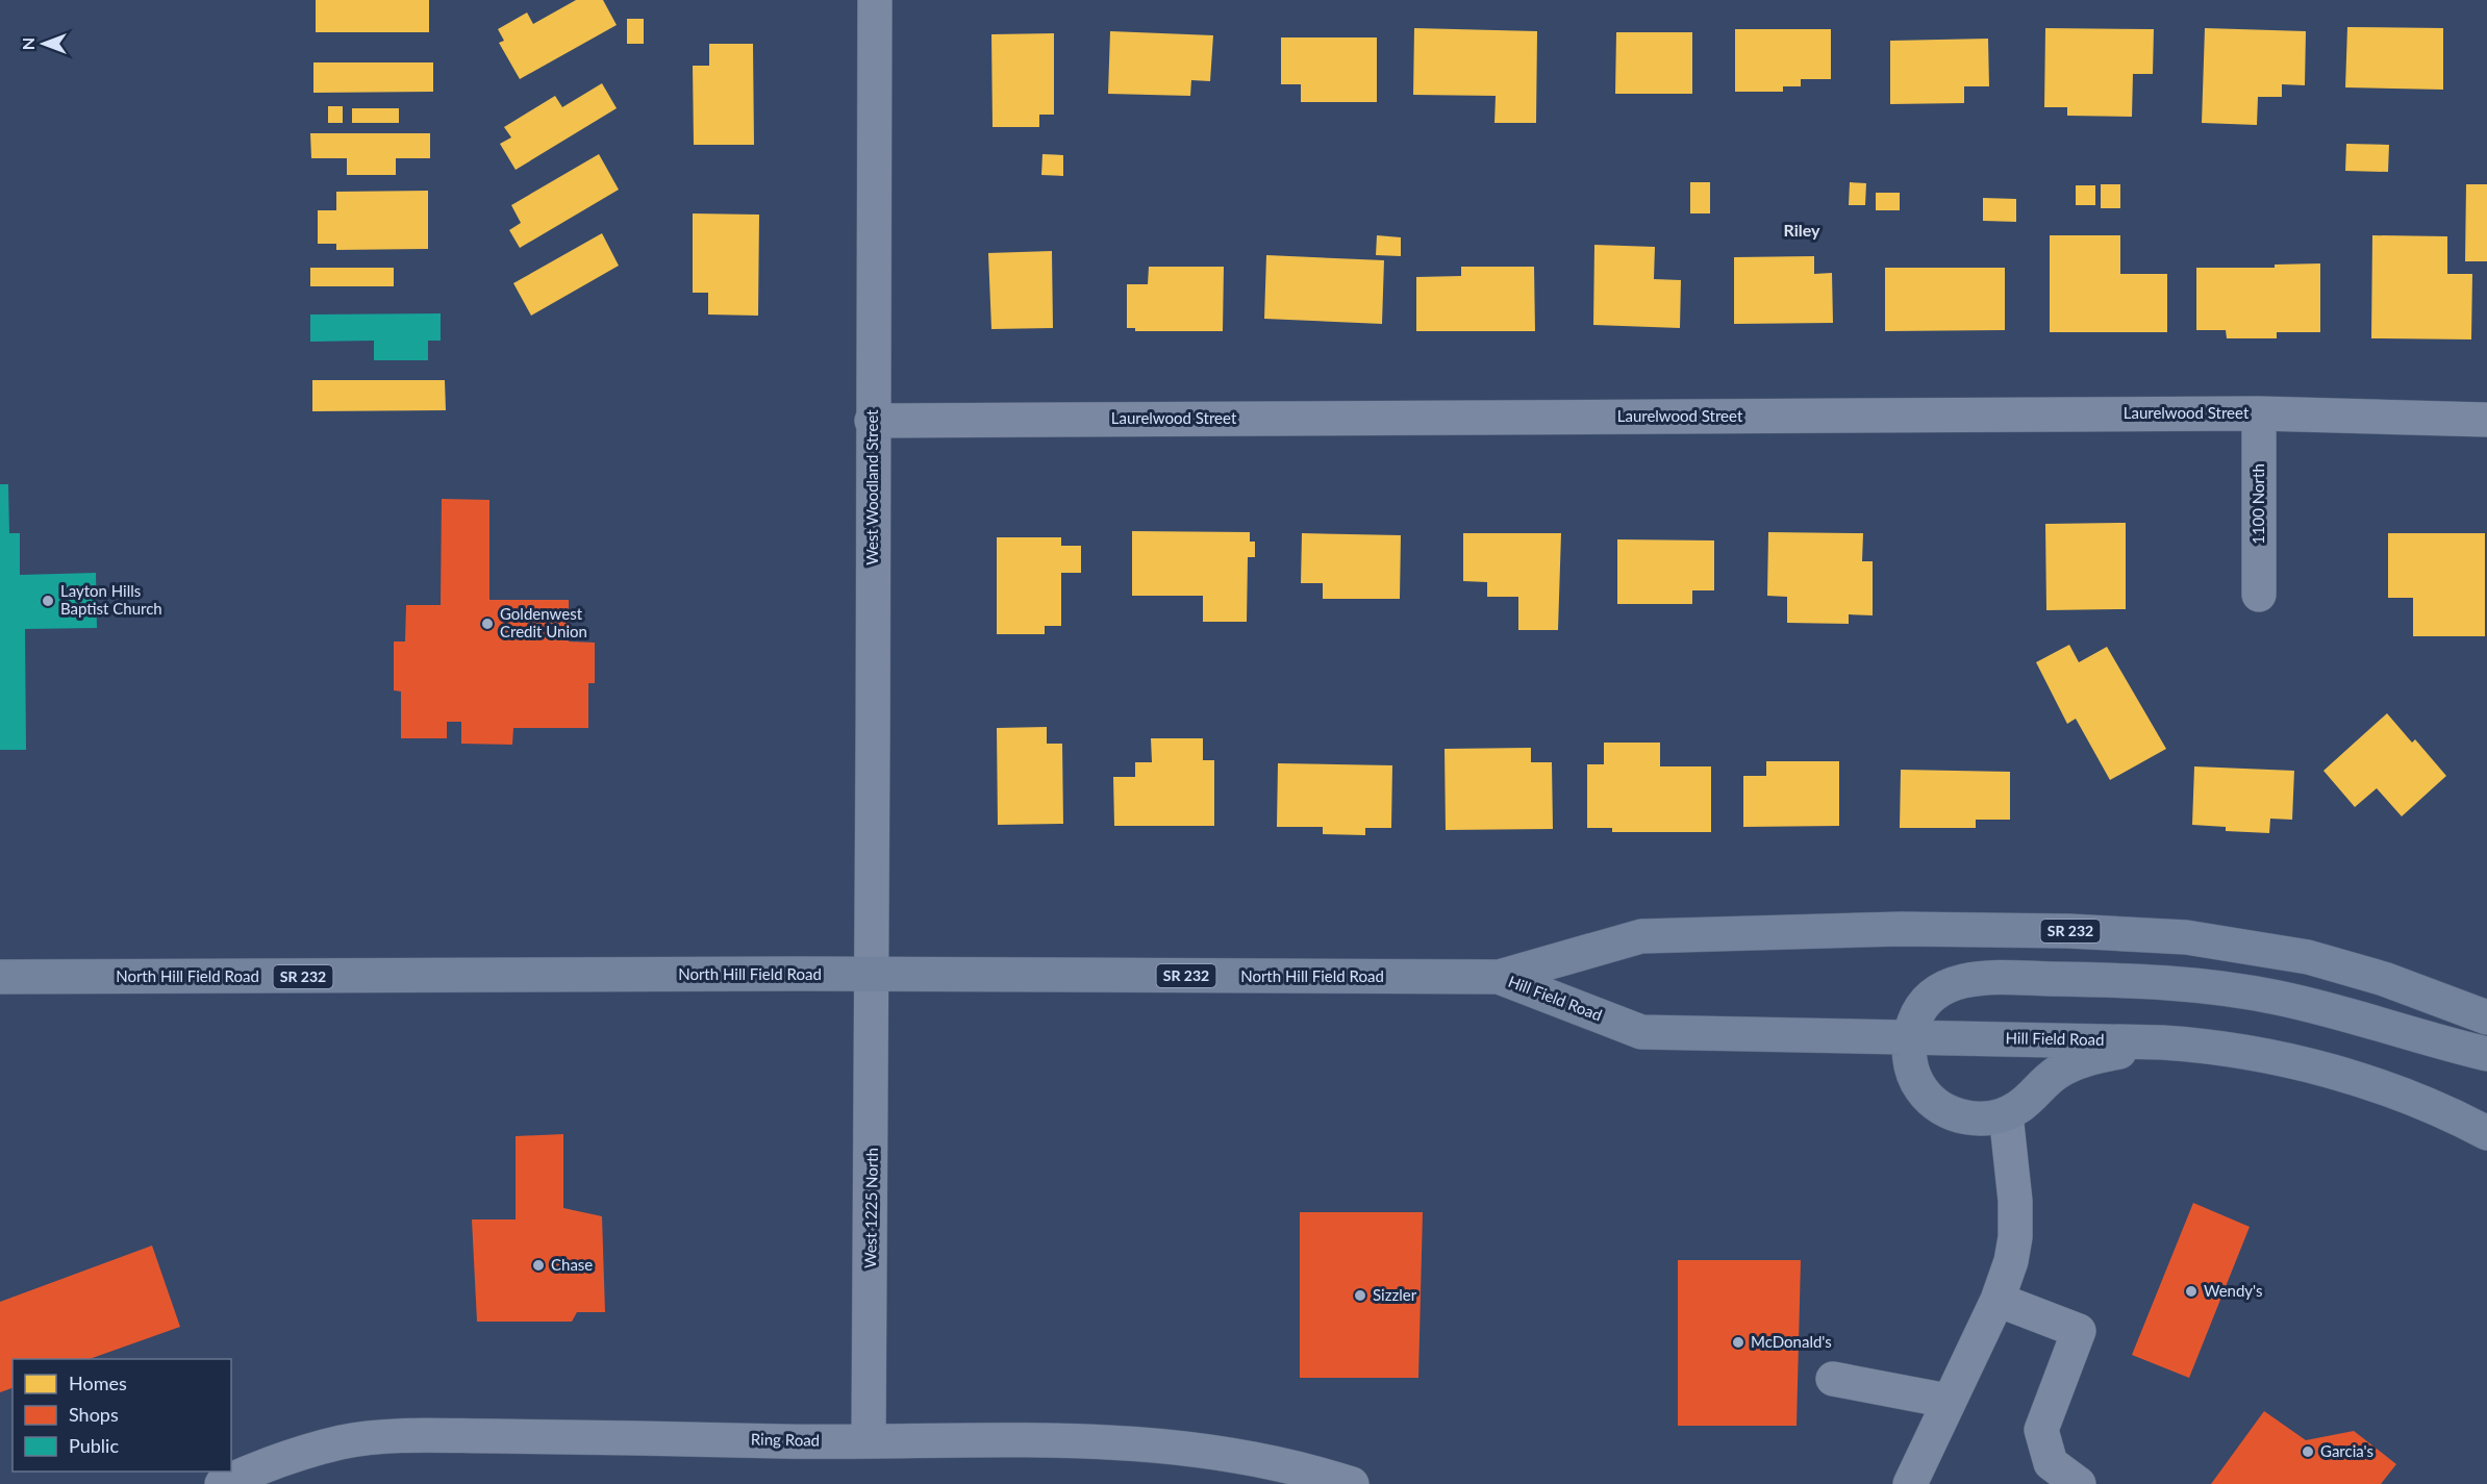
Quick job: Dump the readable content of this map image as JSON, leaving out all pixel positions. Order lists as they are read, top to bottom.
{
  "streets": {
    "main road": ["SR 232", "North Hill Field Road", "Hill Field Road"],
    "street": [
      "Laurelwood Street",
      "West Woodland Street",
      "1100 North",
      "West 1225 North",
      "Ring Road"
    ]
  },
  "crossings": [
    ["Laurelwood Street", "West Woodland Street"],
    ["Laurelwood Street", "1100 North"],
    ["West Woodland Street", "North Hill Field Road"],
    ["West Woodland Street", "West 1225 North"],
    ["North Hill Field Road", "Hill Field Road"],
    ["North Hill Field Road", "West 1225 North"],
    ["West 1225 North", "Ring Road"]
  ],
  "districts": ["Riley"],
  "places": [
    "Layton Hills Baptist Church",
    "Goldenwest Credit Union",
    "Chase",
    "Wendy's",
    "Sizzler",
    "McDonald's",
    "Garcia's"
  ],
  "legend": ["Homes", "Shops", "Public"],
  "north": "left"
}
